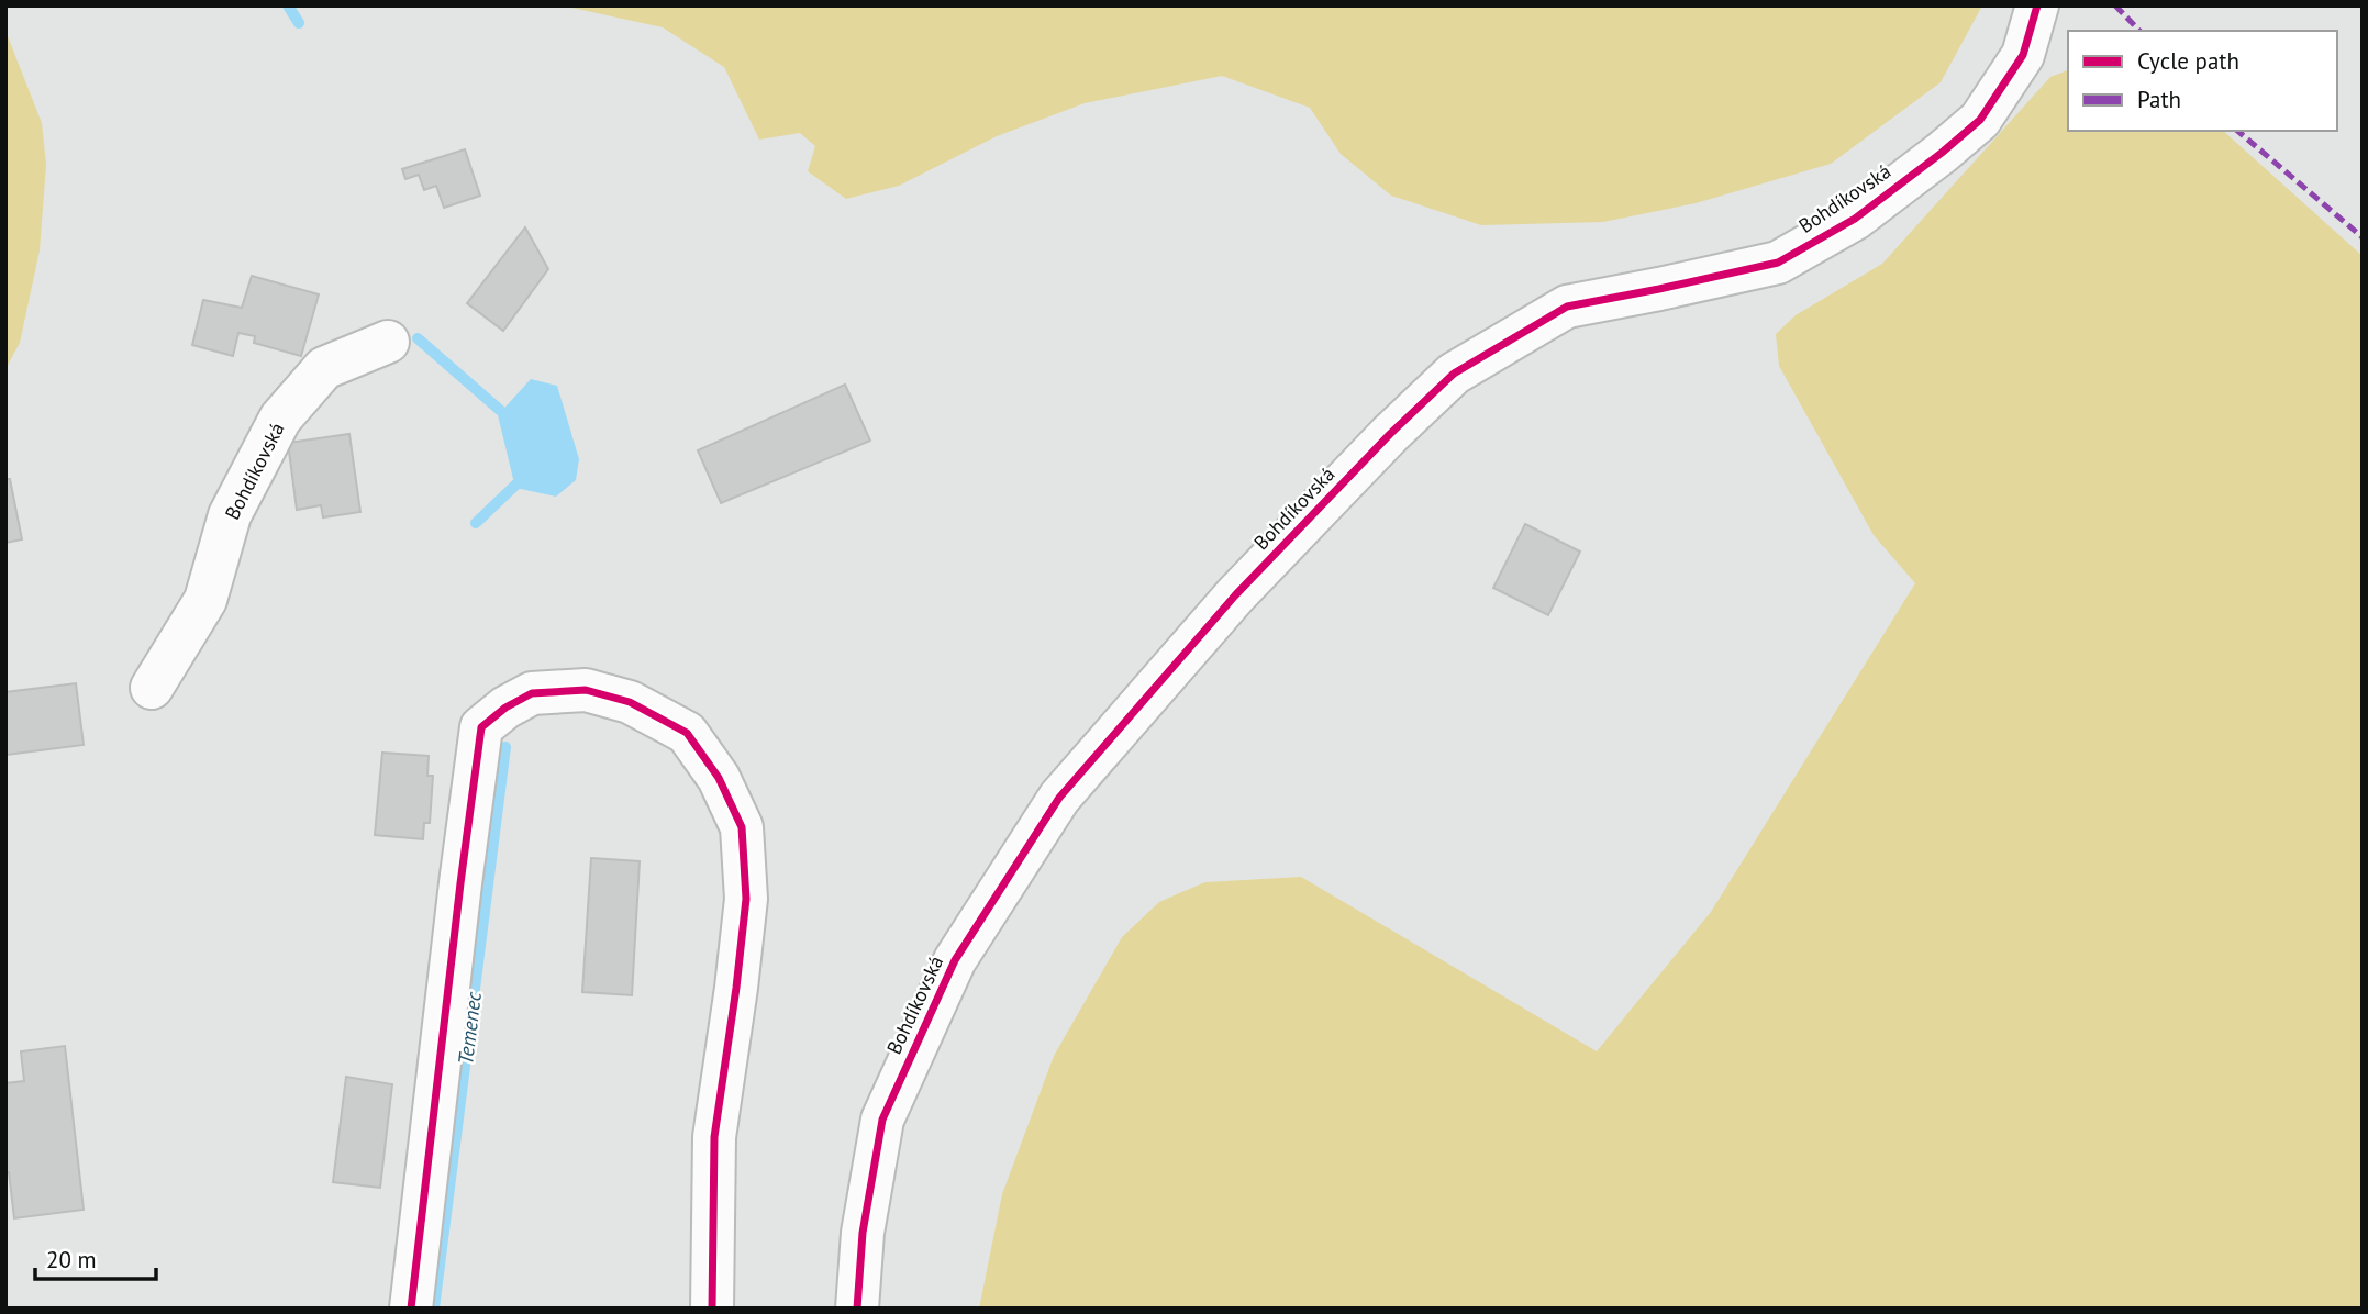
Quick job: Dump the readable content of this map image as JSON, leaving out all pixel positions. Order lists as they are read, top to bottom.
{
  "streets": {
    "street": ["Bohdíkovská"]
  },
  "water": ["Temenec"],
  "legend": ["Cycle path", "Path"],
  "scale_bar": "20 m"
}
